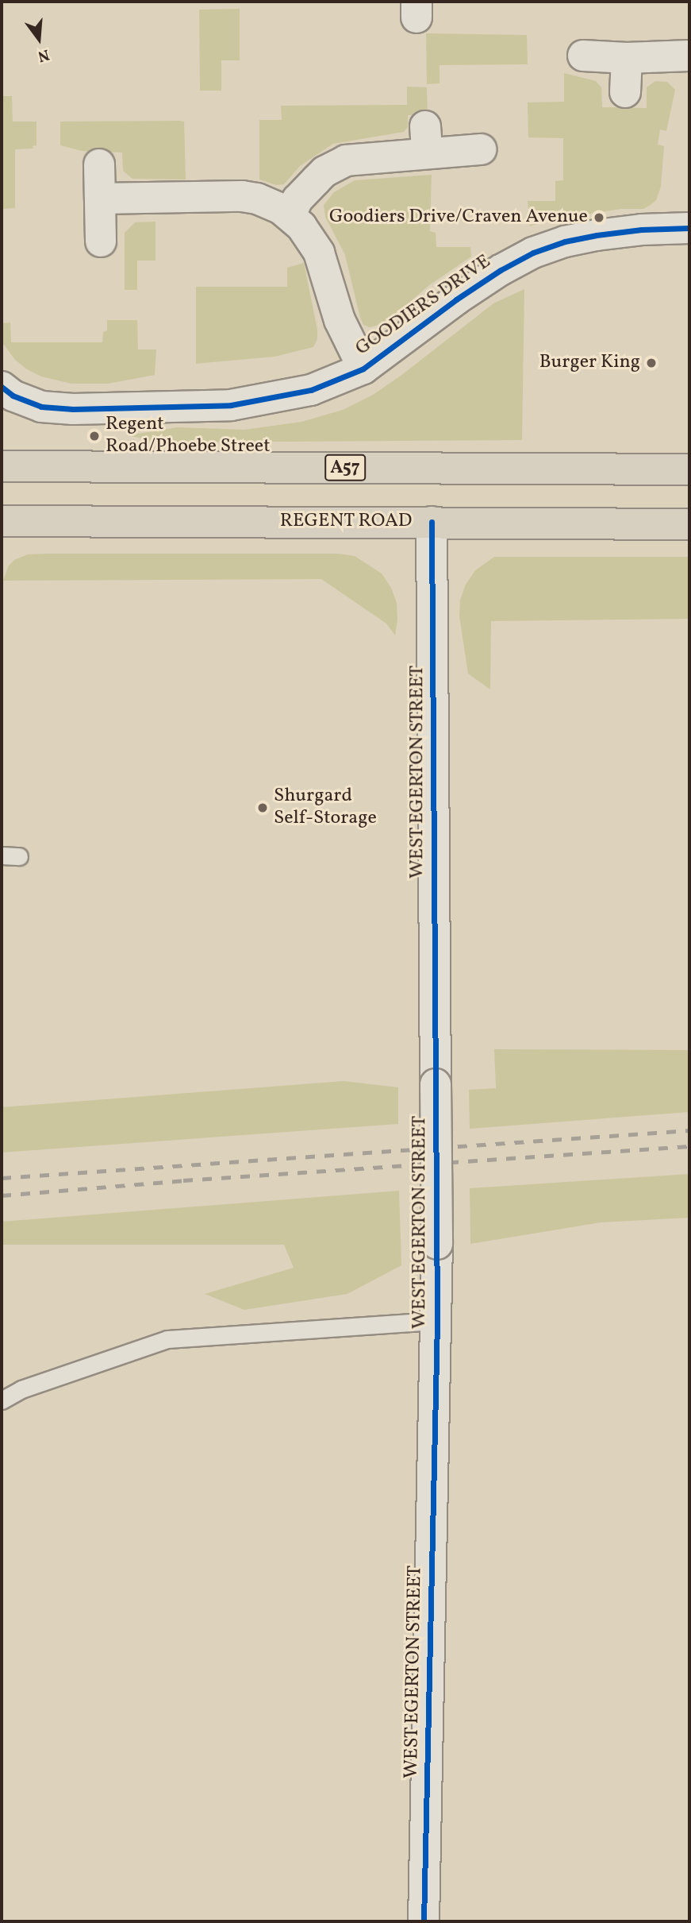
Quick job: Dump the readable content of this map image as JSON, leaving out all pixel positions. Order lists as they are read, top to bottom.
{
  "streets": {
    "highway": ["A57", "REGENT ROAD"],
    "street": ["GOODIERS DRIVE", "WEST EGERTON STREET"]
  },
  "crossings": [
    ["REGENT ROAD", "WEST EGERTON STREET"]
  ],
  "places": [
    "Goodiers Drive/Craven Avenue",
    "Burger King",
    "Regent Road/Phoebe Street",
    "Shurgard Self-Storage"
  ],
  "north": "bottom"
}
